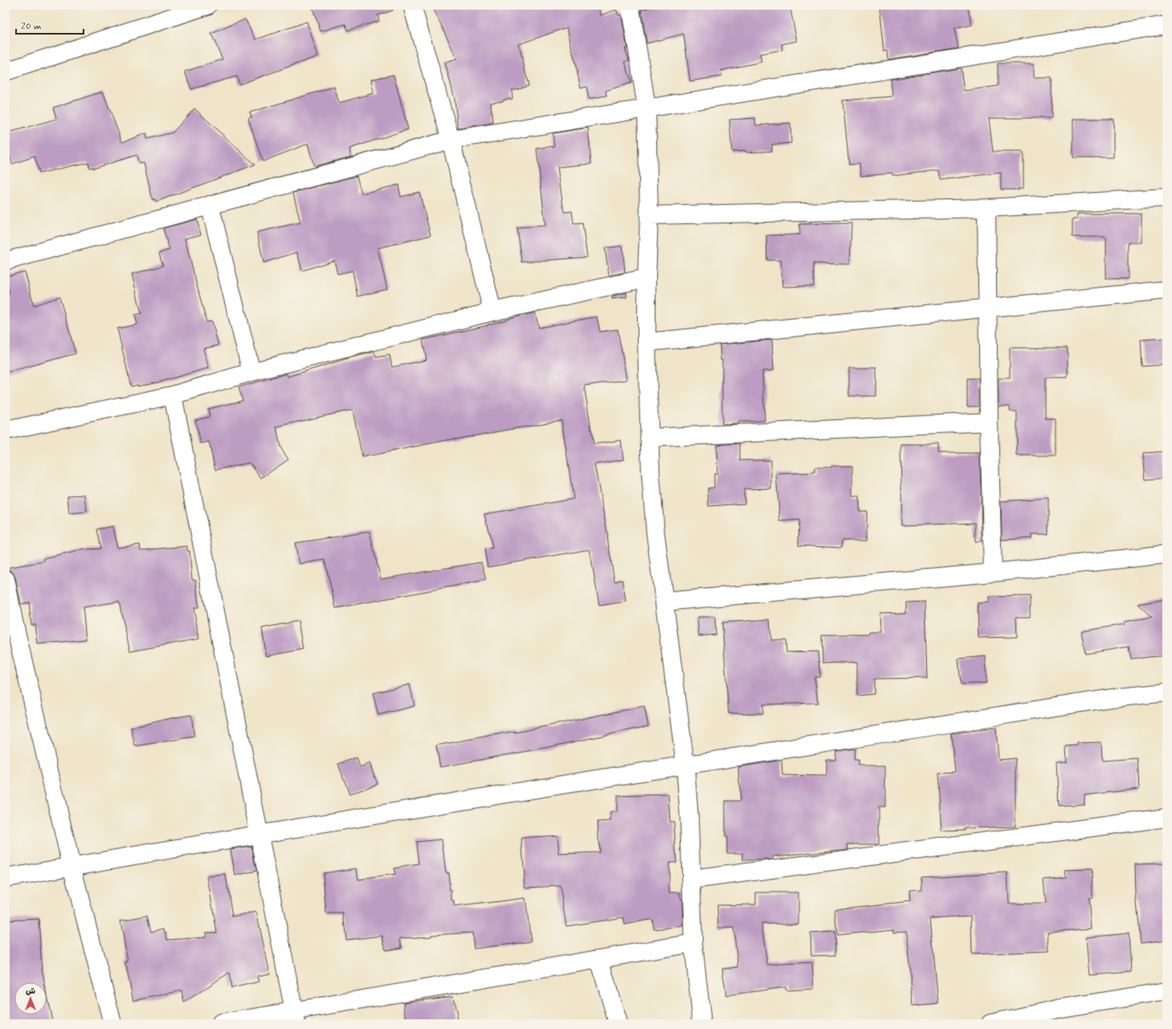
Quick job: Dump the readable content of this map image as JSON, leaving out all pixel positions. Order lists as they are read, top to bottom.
{
  "scale_bar": "20 m",
  "north": "top"
}
